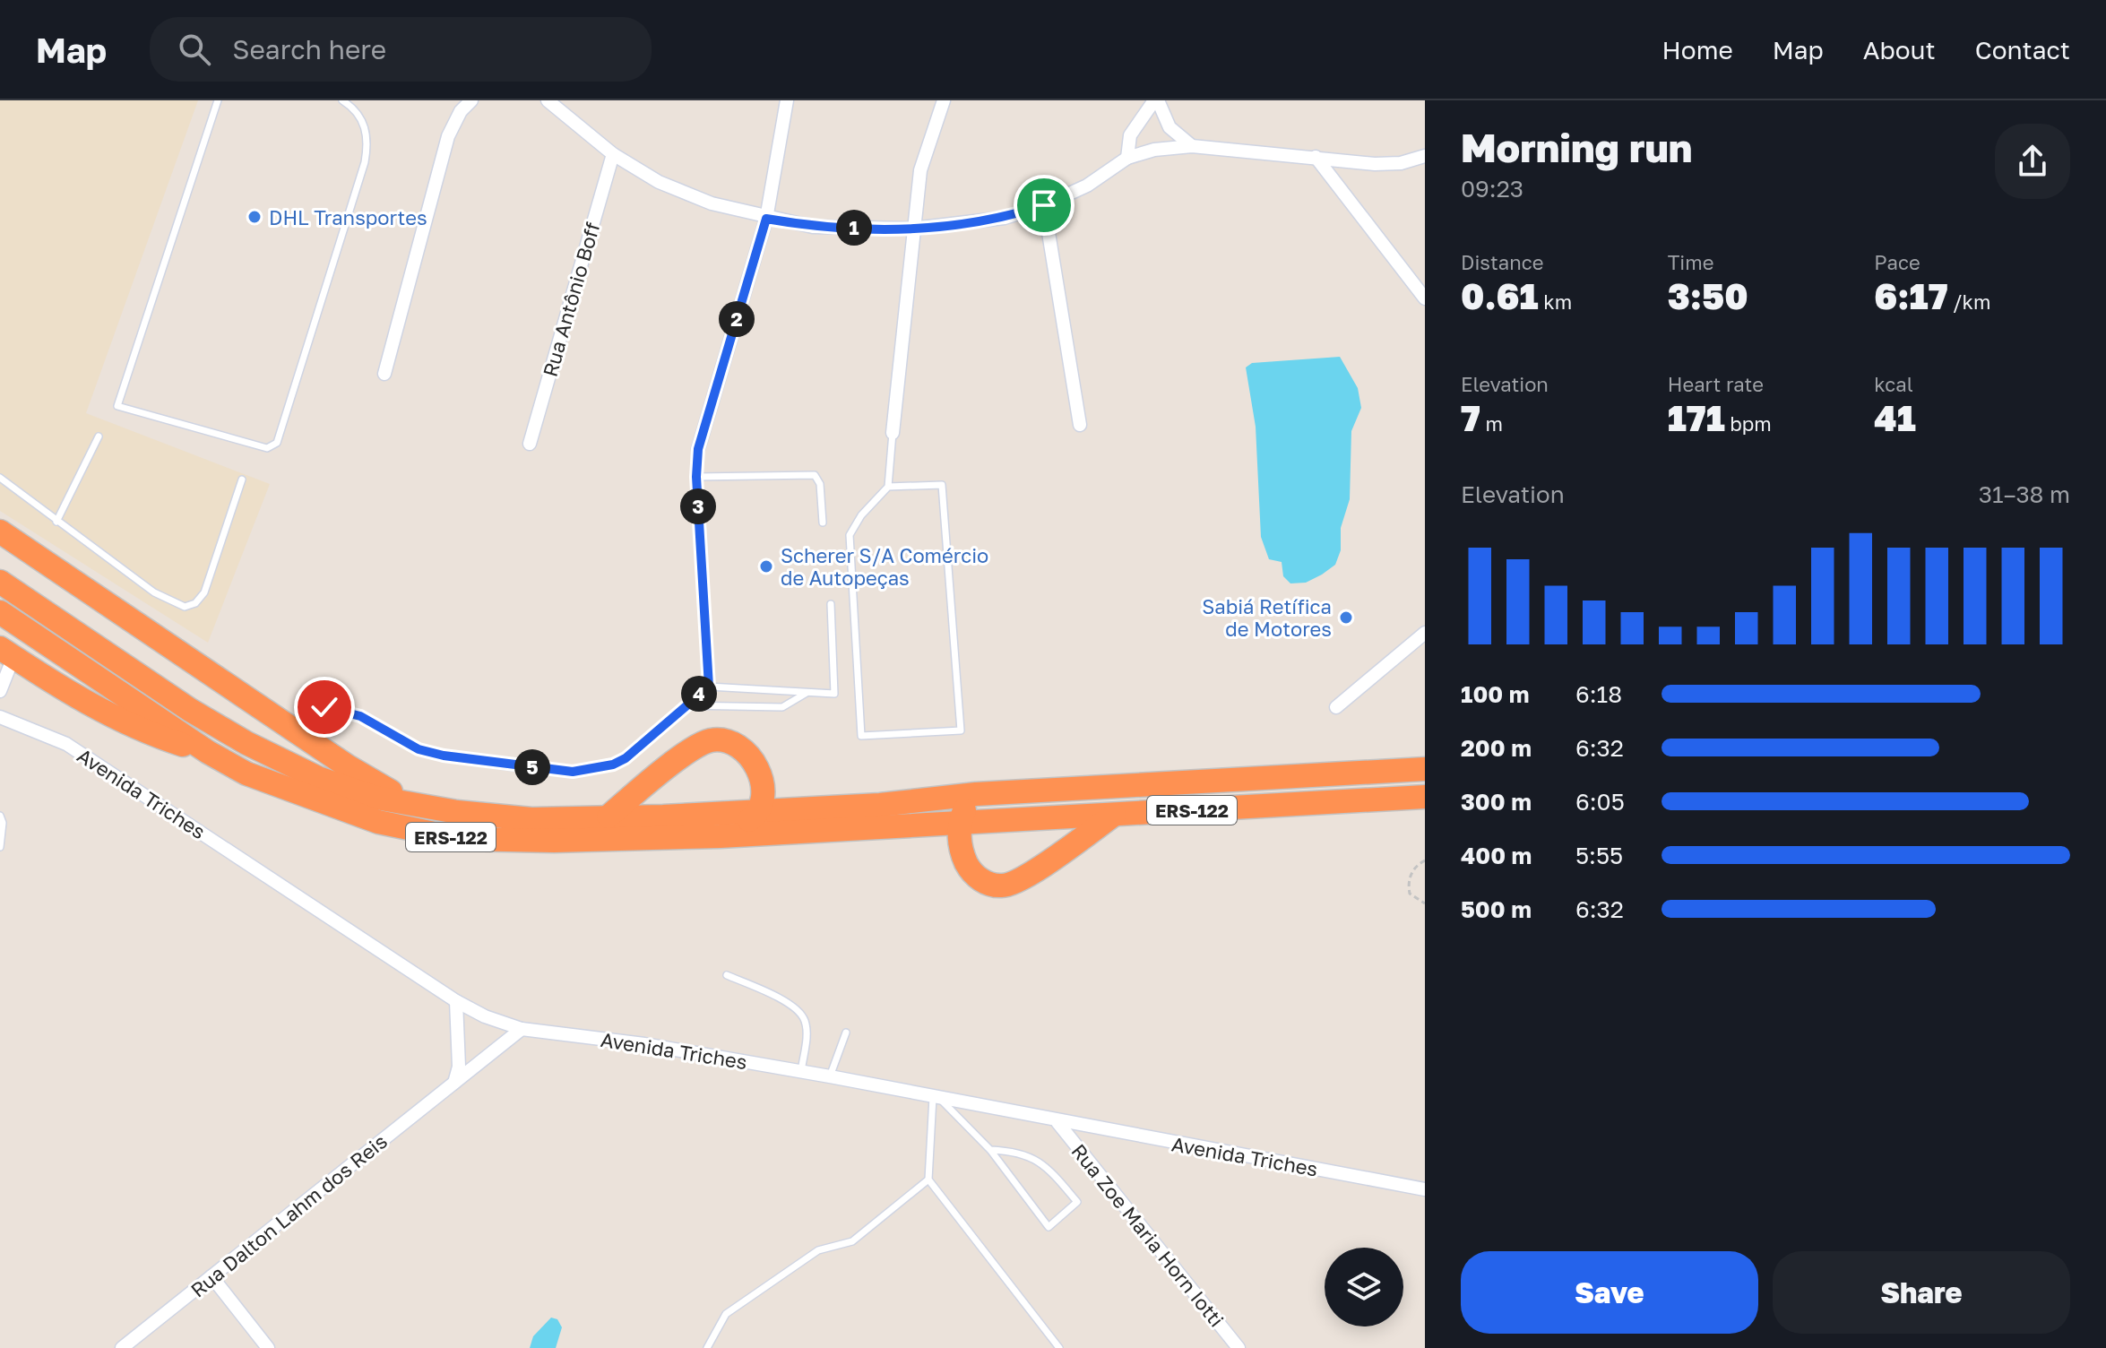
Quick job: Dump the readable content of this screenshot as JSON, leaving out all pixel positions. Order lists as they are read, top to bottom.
{
  "streets": {
    "highway": ["ERS-122"],
    "street": [
      "Rua Antônio Boff",
      "Avenida Triches",
      "Rua Dalton Lahm dos Reis",
      "Rua Zoe Maria Horn Iotti"
    ]
  },
  "crossings": [
    ["Avenida Triches", "Rua Dalton Lahm dos Reis"],
    ["Avenida Triches", "Rua Zoe Maria Horn Iotti"]
  ],
  "places": ["DHL Transportes", "Scherer S/A Comércio de Autopeças", "Sabiá Retífica de Motores"],
  "page": {
    "header": "Map",
    "search": "Search here",
    "nav": [
      "Home",
      "Map",
      "About",
      "Contact"
    ],
    "heading": ["Morning run", "09:23"],
    "pins": [
      "1",
      "2",
      "3",
      "4",
      "5"
    ],
    "stats": [
      ["Distance", "0.61 km"],
      ["Time", "3:50"],
      ["Pace", "6:17 /km"],
      ["Elevation", "7 m"],
      ["Heart rate", "171 bpm"],
      ["kcal", "41"]
    ],
    "chart": ["Elevation", "31–38 m"],
    "list": [
      {
        "name": "100 m",
        "note": "6:18"
      },
      {
        "name": "200 m",
        "note": "6:32"
      },
      {
        "name": "300 m",
        "note": "6:05"
      },
      {
        "name": "400 m",
        "note": "5:55"
      },
      {
        "name": "500 m",
        "note": "6:32"
      }
    ],
    "buttons": ["Save", "Share"]
  }
}
